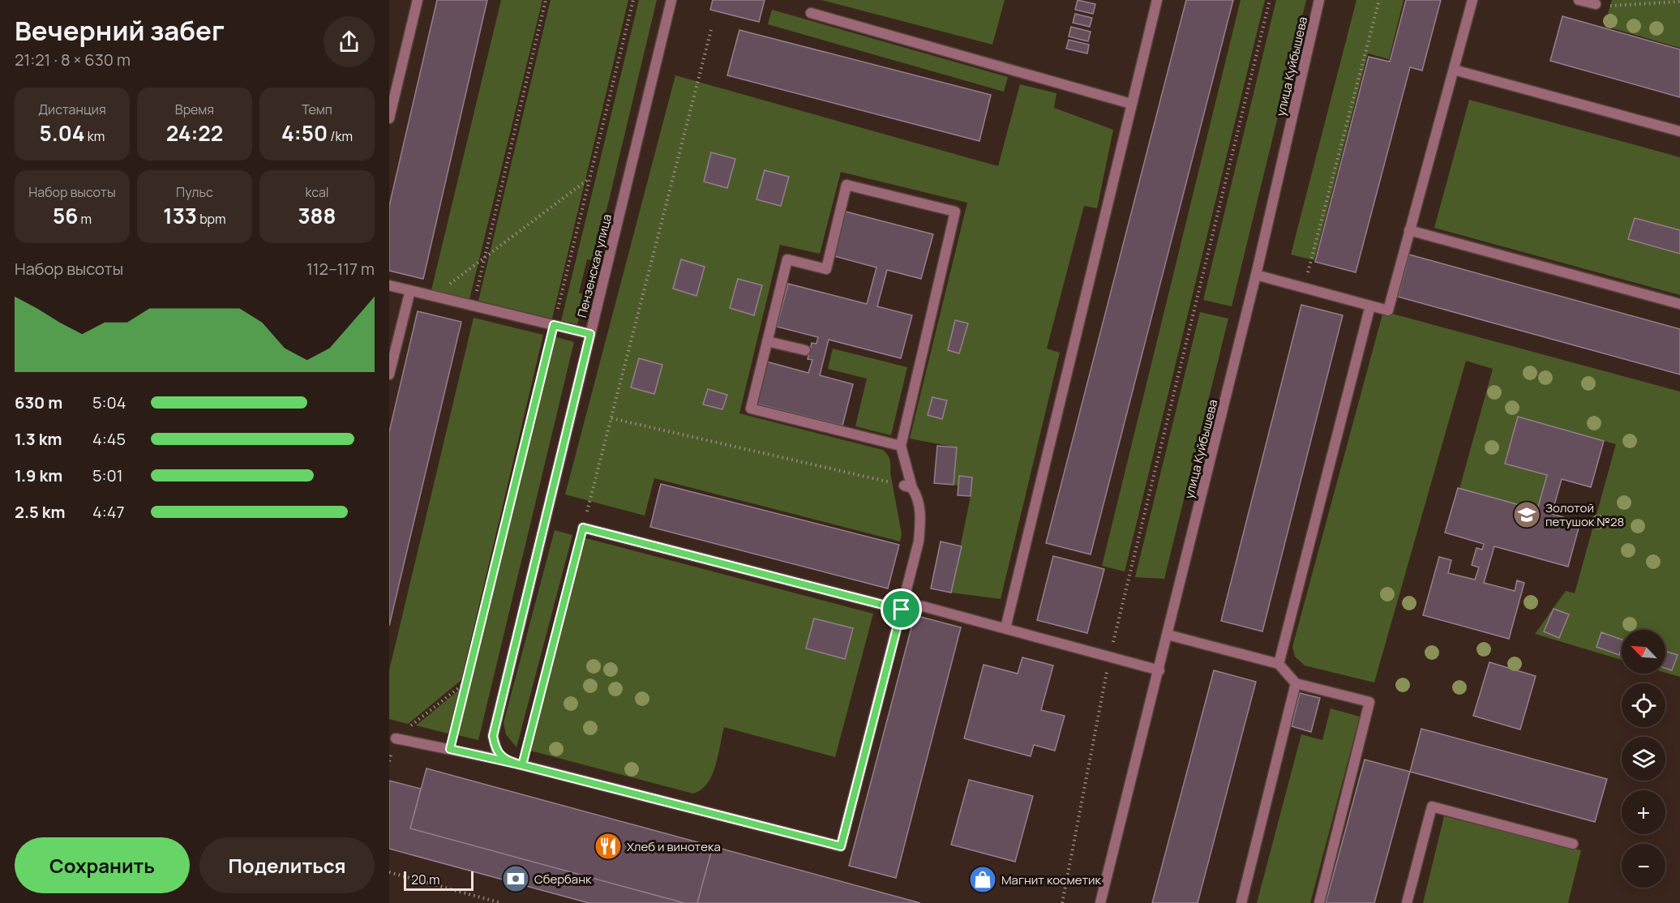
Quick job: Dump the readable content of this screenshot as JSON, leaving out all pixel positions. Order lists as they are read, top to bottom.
{
  "streets": {
    "street": ["улица Куйбышева", "Пензенская улица"]
  },
  "places": {
    "school or university": ["Золотой петушок №28"],
    "restaurant": ["Хлеб и винотека"],
    "bank": ["Сбербанк"],
    "shop": ["Магнит косметик"]
  },
  "scale_bar": "20 m",
  "north": "top left",
  "page": {
    "heading": ["Вечерний забег", "21:21 · 8 × 630 m"],
    "stats": [
      ["Дистанция", "5.04 km"],
      ["Время", "24:22"],
      ["Темп", "4:50 /km"],
      ["Набор высоты", "56 m"],
      ["Пульс", "133 bpm"],
      ["kcal", "388"]
    ],
    "chart": ["Набор высоты", "112–117 m"],
    "list": [
      {
        "name": "630 m",
        "note": "5:04"
      },
      {
        "name": "1.3 km",
        "note": "4:45"
      },
      {
        "name": "1.9 km",
        "note": "5:01"
      },
      {
        "name": "2.5 km",
        "note": "4:47"
      }
    ],
    "map_buttons": ["+", "−"],
    "buttons": ["Сохранить", "Поделиться"],
    "scale": "20 m"
  }
}
